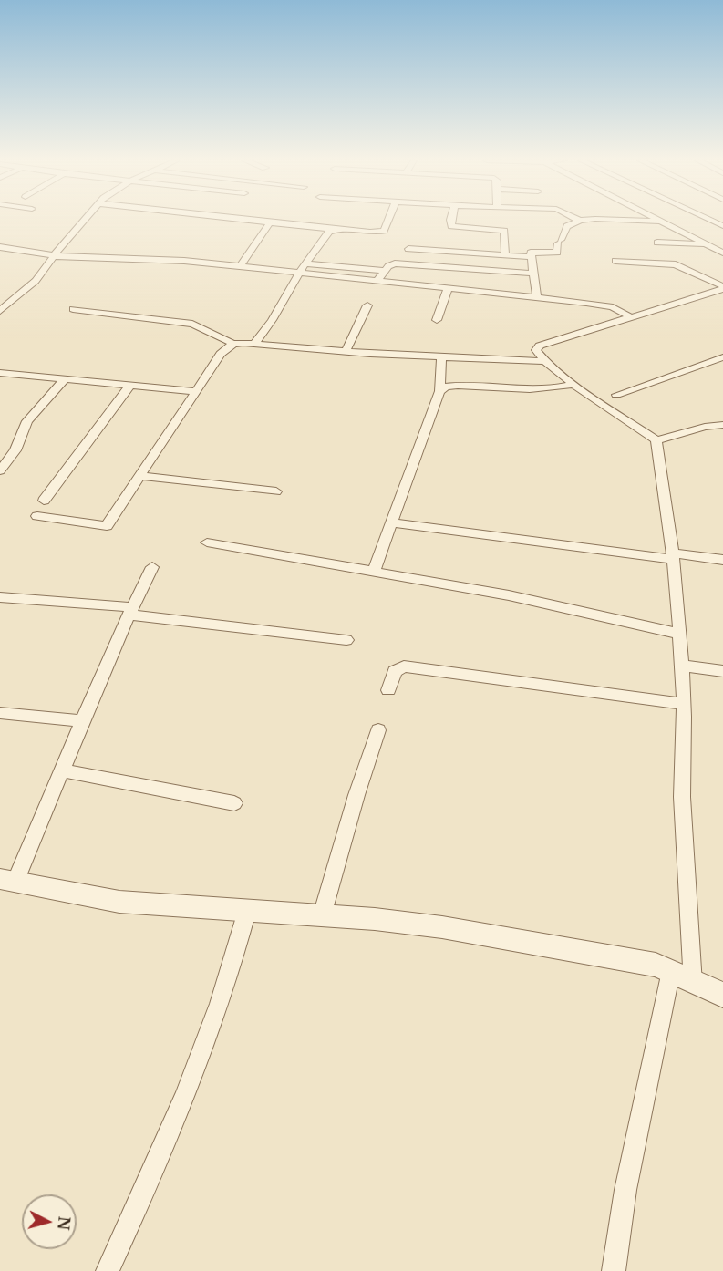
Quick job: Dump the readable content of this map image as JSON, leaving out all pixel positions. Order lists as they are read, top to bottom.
{
  "north": "right"
}
